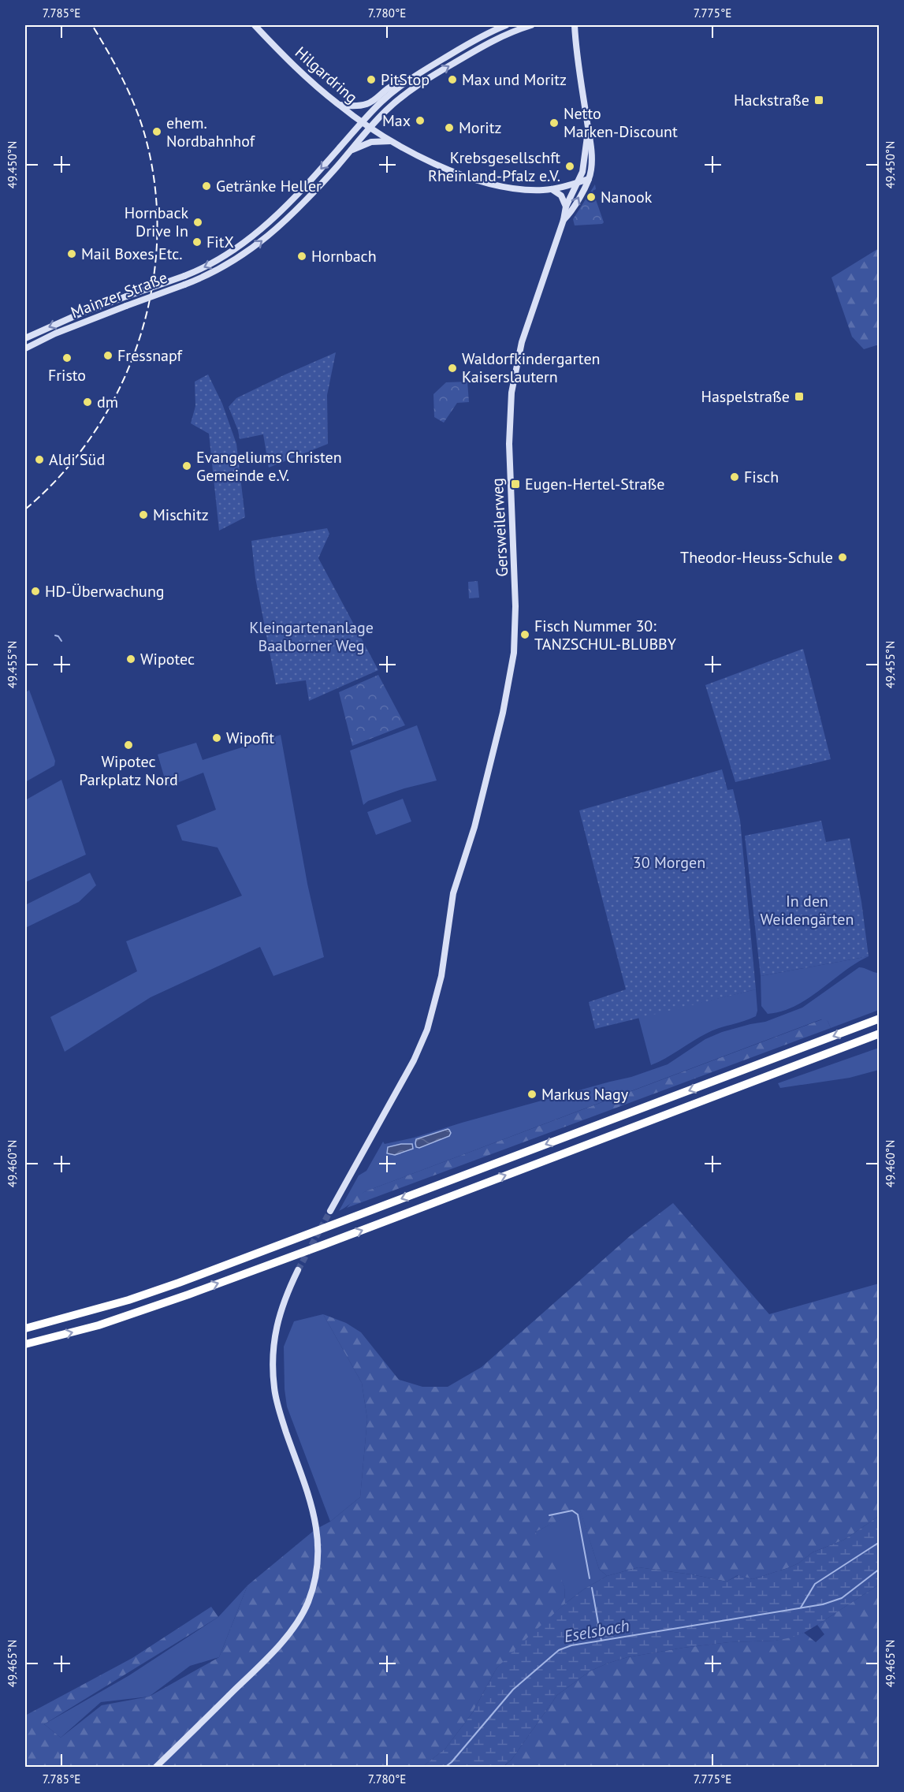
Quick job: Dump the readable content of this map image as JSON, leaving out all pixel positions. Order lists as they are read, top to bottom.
{
  "streets": {
    "street": ["Hilgardring", "Mainzer Straße", "Gersweilerweg"]
  },
  "crossings": [
    ["Hilgardring", "Mainzer Straße"],
    ["Hilgardring", "Gersweilerweg"]
  ],
  "water": ["Eselsbach"],
  "parks": ["Kleingartenanlage Baalborner Weg", "30 Morgen", "In den Weidengärten"],
  "places": {
    "other": [
      "PitStop",
      "Max und Moritz",
      "Max",
      "Netto Marken-Discount",
      "Moritz",
      "ehem. Nordbahnhof",
      "Krebsgesellschft Rheinland-Pfalz e.V.",
      "Getränke Heller",
      "Nanook",
      "Hornback Drive In",
      "FitX",
      "Mail Boxes Etc.",
      "Hornbach",
      "Fressnapf",
      "Fristo",
      "Waldorfkindergarten Kaiserslautern",
      "dm",
      "Aldi Süd",
      "Evangeliums Christen Gemeinde e.V.",
      "Fisch",
      "Mischitz",
      "Theodor-Heuss-Schule",
      "HD-Überwachung",
      "Fisch Nummer 30: TANZSCHUL-BLUBBY",
      "Wipotec",
      "Wipofit",
      "Wipotec Parkplatz Nord",
      "Markus Nagy"
    ],
    "transit": ["Hackstraße", "Haspelstraße", "Eugen-Hertel-Straße"]
  },
  "coordinates": [
    "7.785°E",
    "7.780°E",
    "7.775°E",
    "49.450°N",
    "49.455°N",
    "49.460°N",
    "49.465°N"
  ]
}
